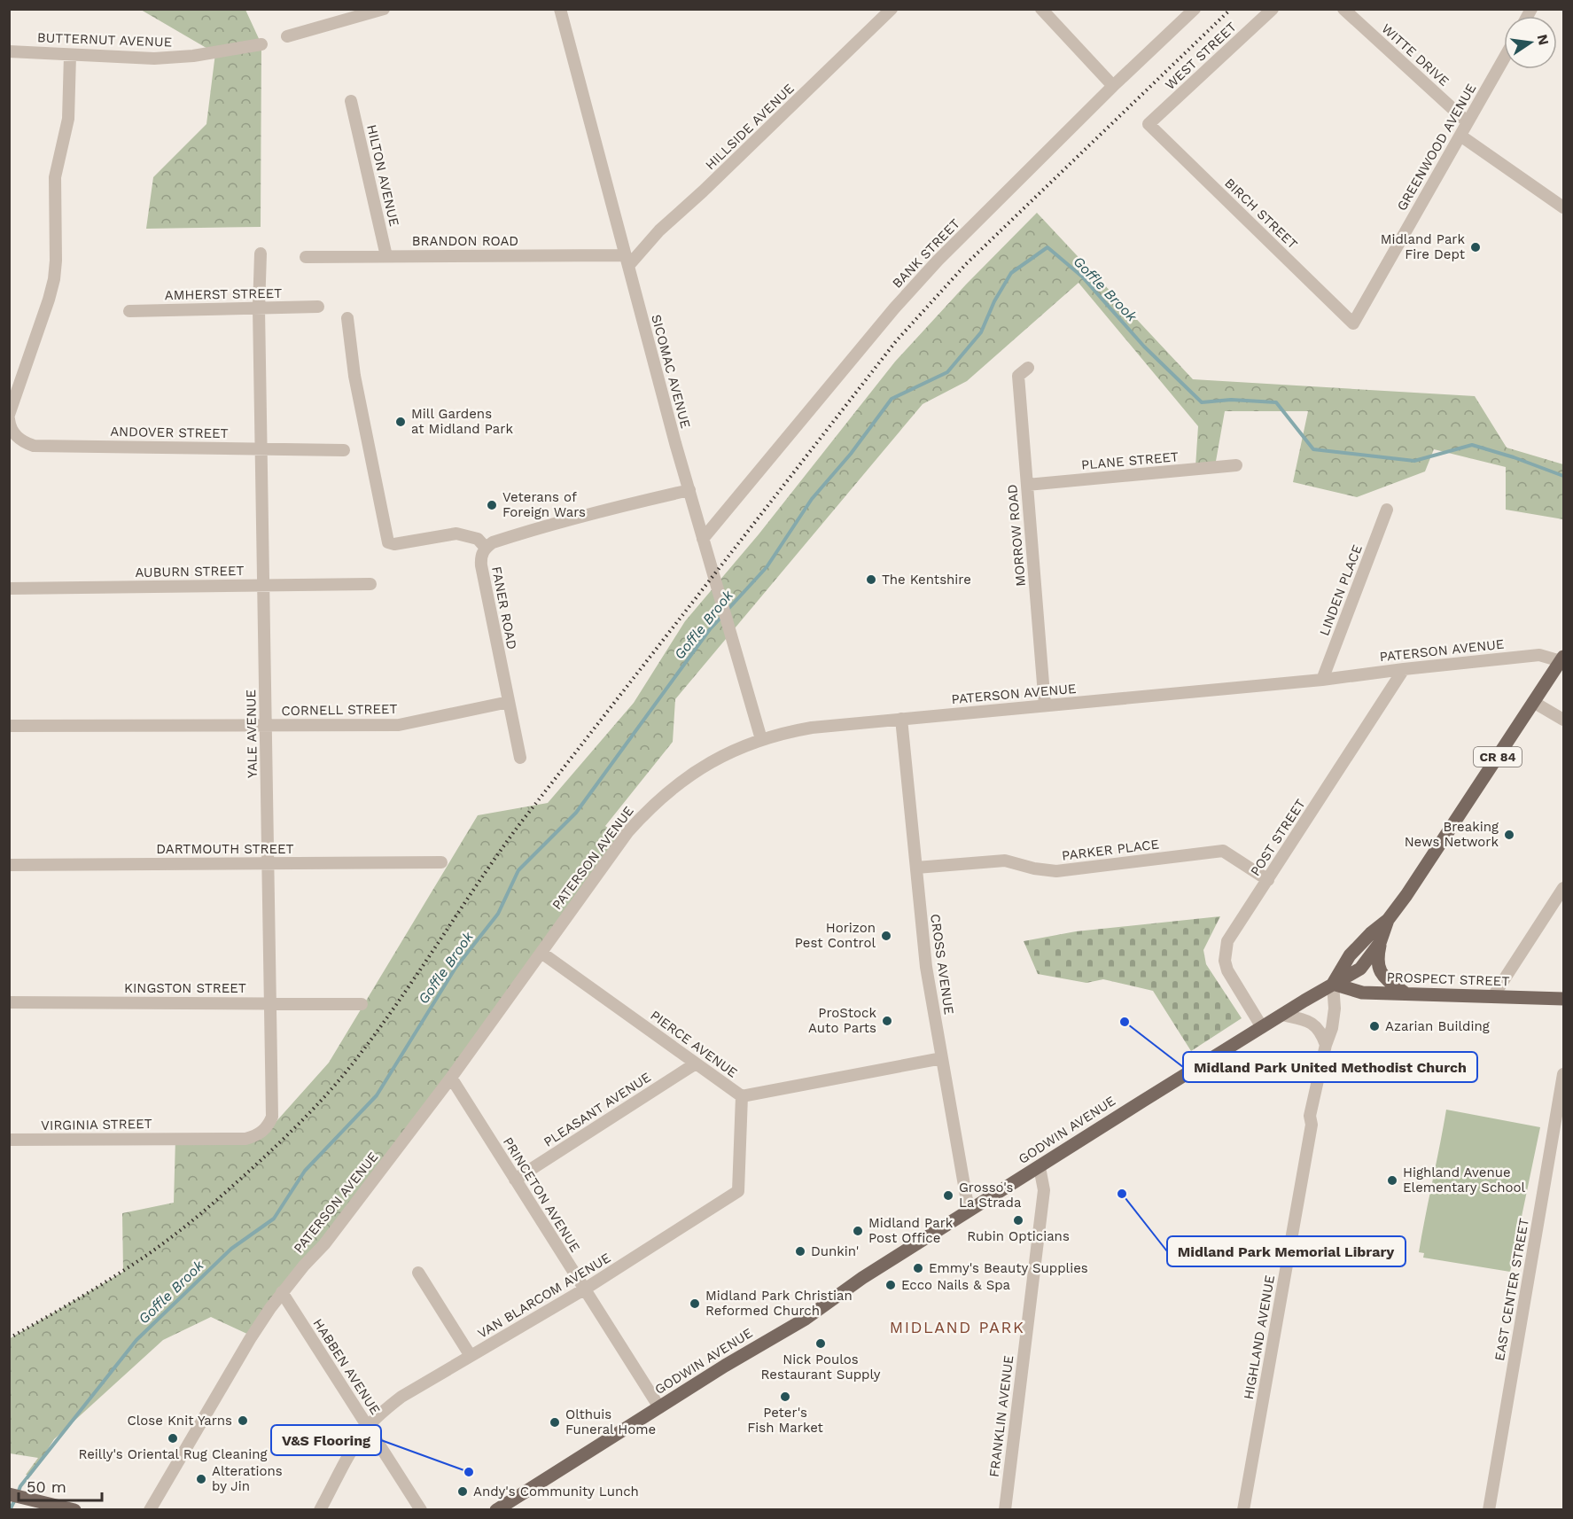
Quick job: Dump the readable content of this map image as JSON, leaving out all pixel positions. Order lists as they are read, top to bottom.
{
  "streets": {
    "main road": ["CR 84", "PROSPECT STREET", "GODWIN AVENUE"],
    "street": [
      "BUTTERNUT AVENUE",
      "WITTE DRIVE",
      "WEST STREET",
      "HILLSIDE AVENUE",
      "GREENWOOD AVENUE",
      "HILTON AVENUE",
      "BIRCH STREET",
      "BRANDON ROAD",
      "BANK STREET",
      "AMHERST STREET",
      "SICOMAC AVENUE",
      "ANDOVER STREET",
      "PLANE STREET",
      "MORROW ROAD",
      "AUBURN STREET",
      "LINDEN PLACE",
      "FANER ROAD",
      "PATERSON AVENUE",
      "CORNELL STREET",
      "YALE AVENUE",
      "POST STREET",
      "DARTMOUTH STREET",
      "PARKER PLACE",
      "CROSS AVENUE",
      "KINGSTON STREET",
      "PIERCE AVENUE",
      "PLEASANT AVENUE",
      "VIRGINIA STREET",
      "PRINCETON AVENUE",
      "EAST CENTER STREET",
      "VAN BLARCOM AVENUE",
      "HIGHLAND AVENUE",
      "HABBEN AVENUE",
      "FRANKLIN AVENUE"
    ]
  },
  "crossings": [
    ["WITTE DRIVE", "GREENWOOD AVENUE"],
    ["WEST STREET", "BIRCH STREET"],
    ["HILLSIDE AVENUE", "BRANDON ROAD"],
    ["HILLSIDE AVENUE", "SICOMAC AVENUE"],
    ["GREENWOOD AVENUE", "BIRCH STREET"],
    ["HILTON AVENUE", "BRANDON ROAD"],
    ["BRANDON ROAD", "SICOMAC AVENUE"],
    ["BANK STREET", "SICOMAC AVENUE"],
    ["AMHERST STREET", "YALE AVENUE"],
    ["SICOMAC AVENUE", "PATERSON AVENUE"],
    ["ANDOVER STREET", "YALE AVENUE"],
    ["PLANE STREET", "MORROW ROAD"],
    ["MORROW ROAD", "PATERSON AVENUE"],
    ["AUBURN STREET", "YALE AVENUE"],
    ["LINDEN PLACE", "PATERSON AVENUE"],
    ["FANER ROAD", "CORNELL STREET"],
    ["PATERSON AVENUE", "POST STREET"],
    ["PATERSON AVENUE", "CROSS AVENUE"],
    ["PATERSON AVENUE", "PIERCE AVENUE"],
    ["PATERSON AVENUE", "GODWIN AVENUE"],
    ["PATERSON AVENUE", "PRINCETON AVENUE"],
    ["PATERSON AVENUE", "HABBEN AVENUE"],
    ["CORNELL STREET", "YALE AVENUE"],
    ["YALE AVENUE", "DARTMOUTH STREET"],
    ["YALE AVENUE", "KINGSTON STREET"],
    ["YALE AVENUE", "VIRGINIA STREET"],
    ["POST STREET", "PARKER PLACE"],
    ["POST STREET", "GODWIN AVENUE"],
    ["PARKER PLACE", "CROSS AVENUE"],
    ["CROSS AVENUE", "PIERCE AVENUE"],
    ["CROSS AVENUE", "GODWIN AVENUE"],
    ["PROSPECT STREET", "GODWIN AVENUE"],
    ["PROSPECT STREET", "HIGHLAND AVENUE"],
    ["PIERCE AVENUE", "PLEASANT AVENUE"],
    ["PIERCE AVENUE", "VAN BLARCOM AVENUE"],
    ["PLEASANT AVENUE", "PRINCETON AVENUE"],
    ["GODWIN AVENUE", "PRINCETON AVENUE"],
    ["GODWIN AVENUE", "HIGHLAND AVENUE"],
    ["GODWIN AVENUE", "FRANKLIN AVENUE"],
    ["PRINCETON AVENUE", "VAN BLARCOM AVENUE"],
    ["VAN BLARCOM AVENUE", "HABBEN AVENUE"]
  ],
  "districts": ["MIDLAND PARK"],
  "water": ["Goffle Brook"],
  "places": [
    "Midland Park Fire Dept",
    "Mill Gardens at Midland Park",
    "Veterans of Foreign Wars",
    "The Kentshire",
    "Breaking News Network",
    "Horizon Pest Control",
    "ProStock Auto Parts",
    "Midland Park United Methodist Church",
    "Azarian Building",
    "Highland Avenue Elementary School",
    "Midland Park Memorial Library",
    "Grosso's La Strada",
    "Rubin Opticians",
    "Midland Park Post Office",
    "Dunkin'",
    "Emmy's Beauty Supplies",
    "Ecco Nails & Spa",
    "Midland Park Christian Reformed Church",
    "Nick Poulos Restaurant Supply",
    "Peter's Fish Market",
    "Close Knit Yarns",
    "Olthuis Funeral Home",
    "Reilly's Oriental Rug Cleaning",
    "V&S Flooring",
    "Alterations by Jin",
    "Andy's Community Lunch"
  ],
  "scale_bar": "50 m",
  "north": "right"
}
